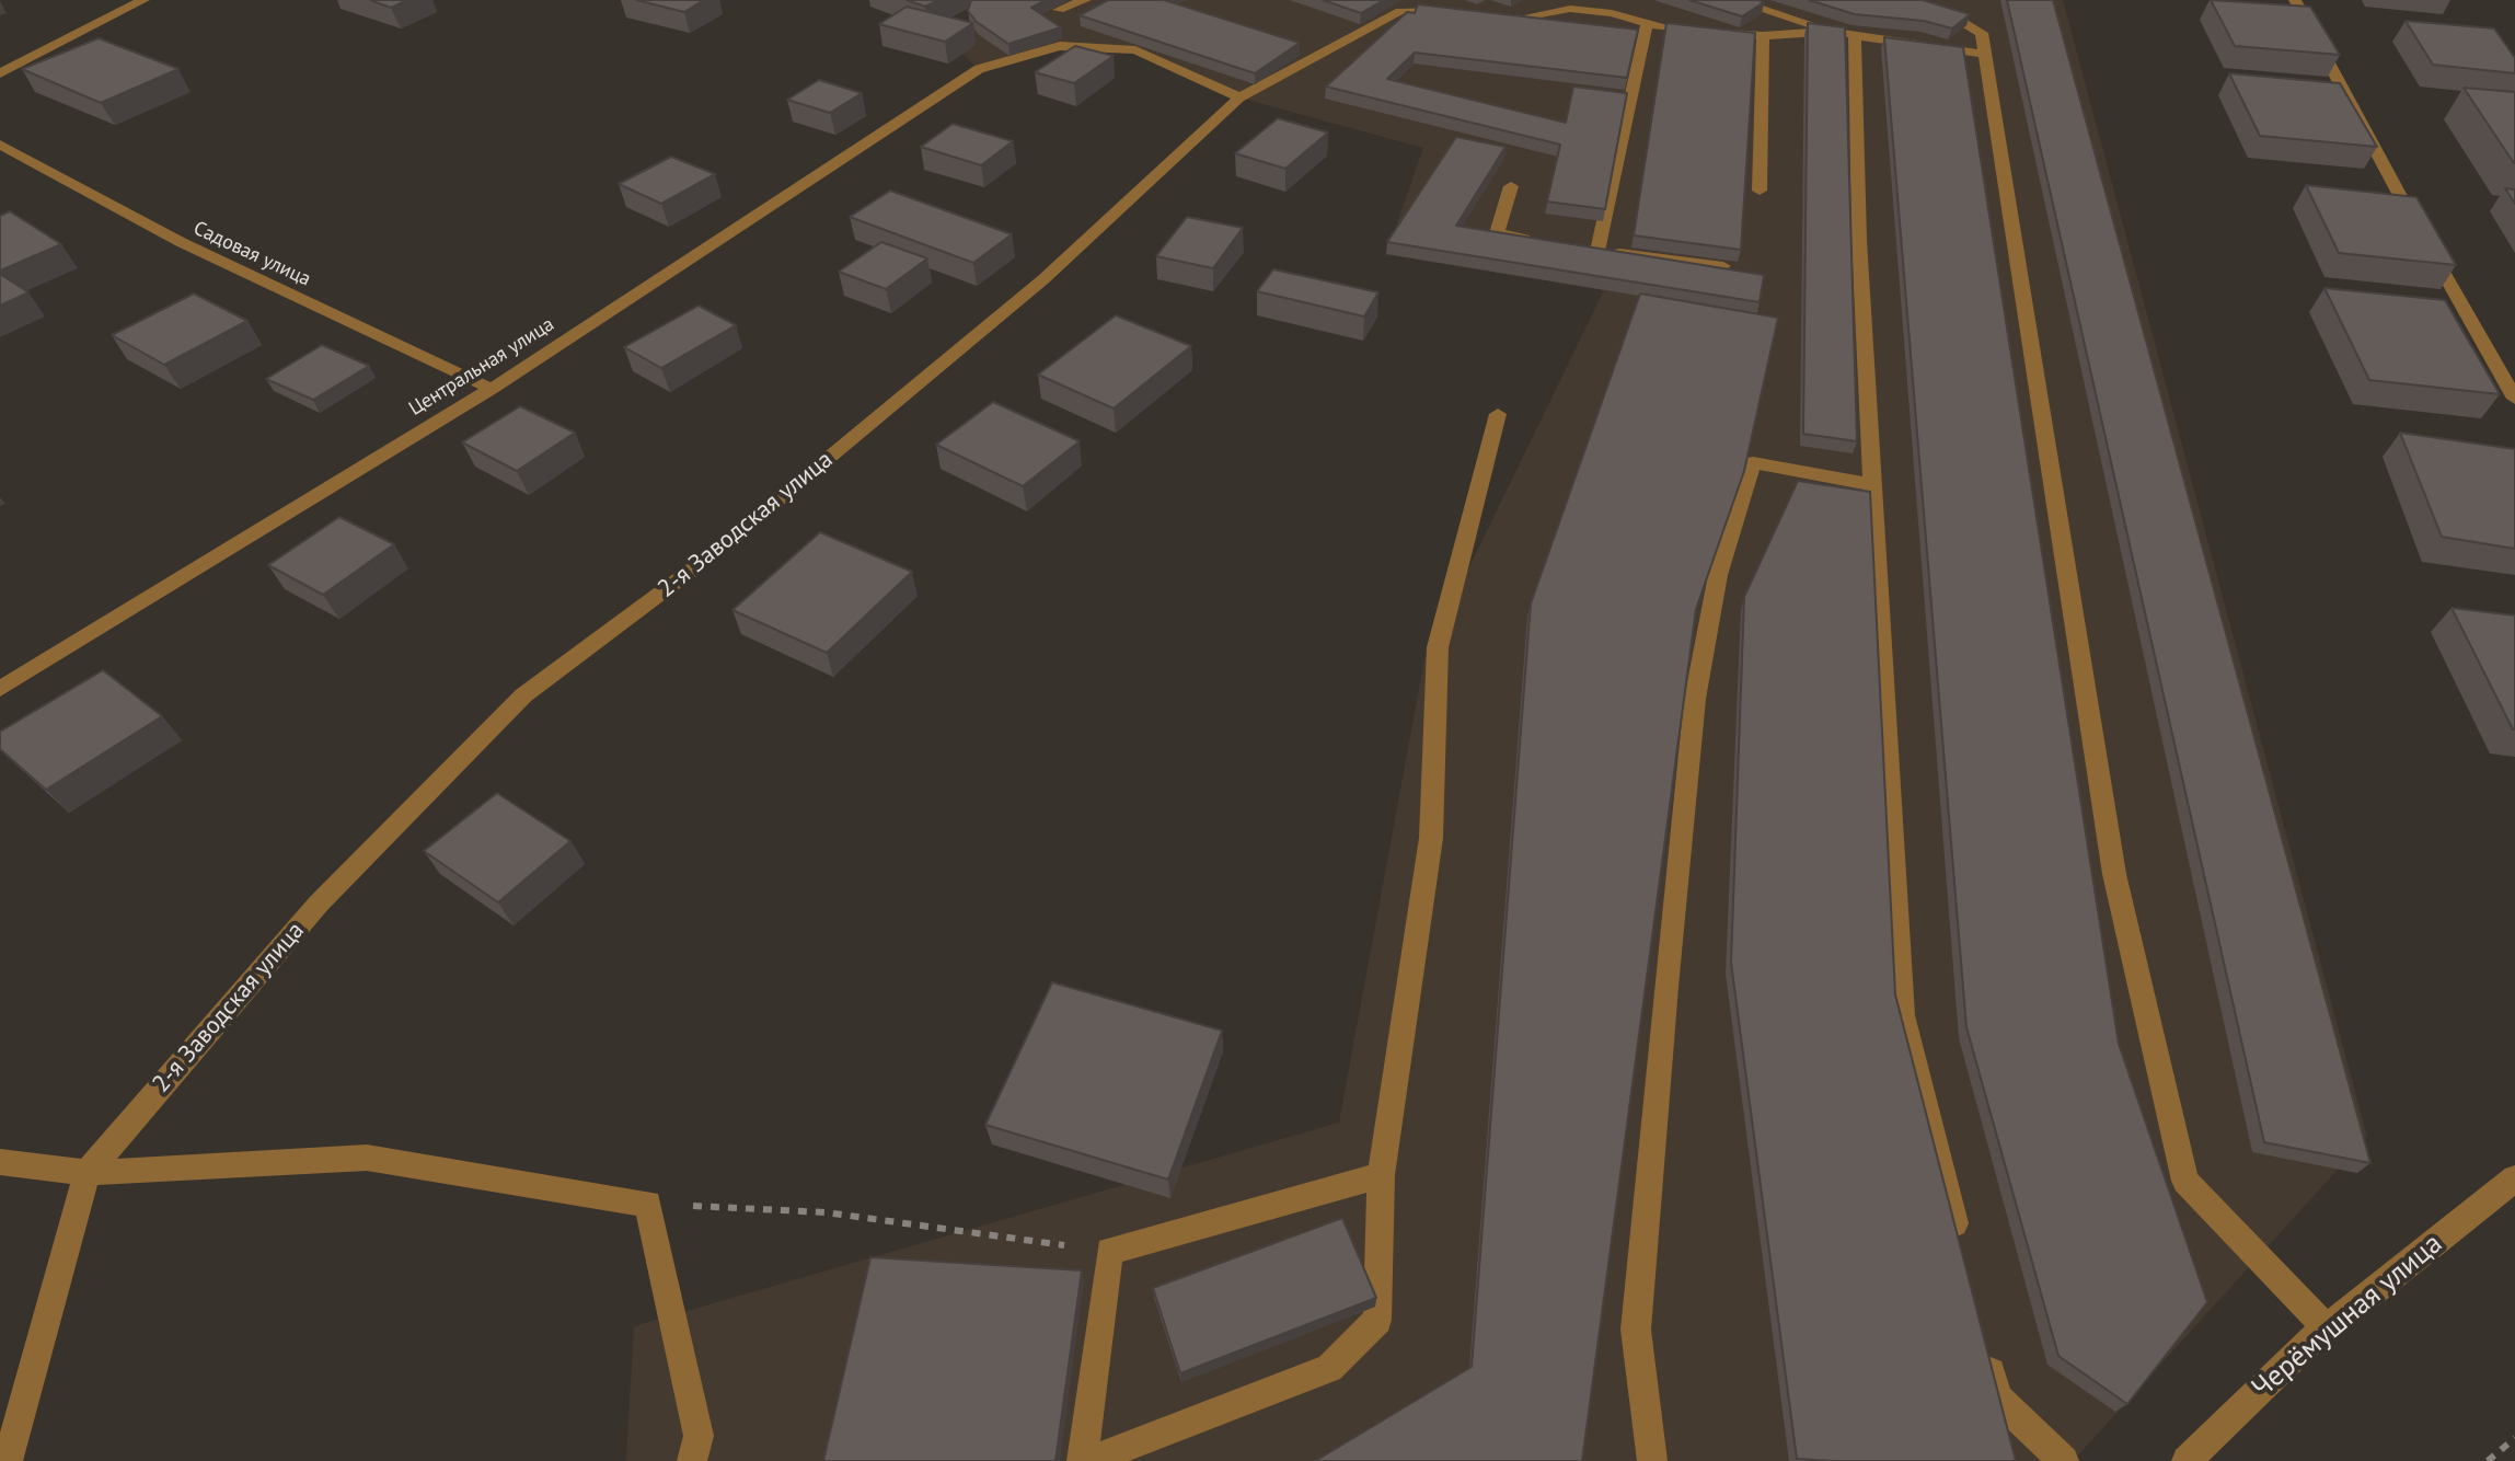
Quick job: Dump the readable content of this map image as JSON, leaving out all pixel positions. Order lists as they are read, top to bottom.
{
  "streets": {
    "street": [
      "Садовая улица",
      "Центральная улица",
      "2-я Заводская улица",
      "Черёмушная улица"
    ]
  },
  "crossings": [
    ["Садовая улица", "Центральная улица"],
    ["Центральная улица", "2-я Заводская улица"]
  ]
}
